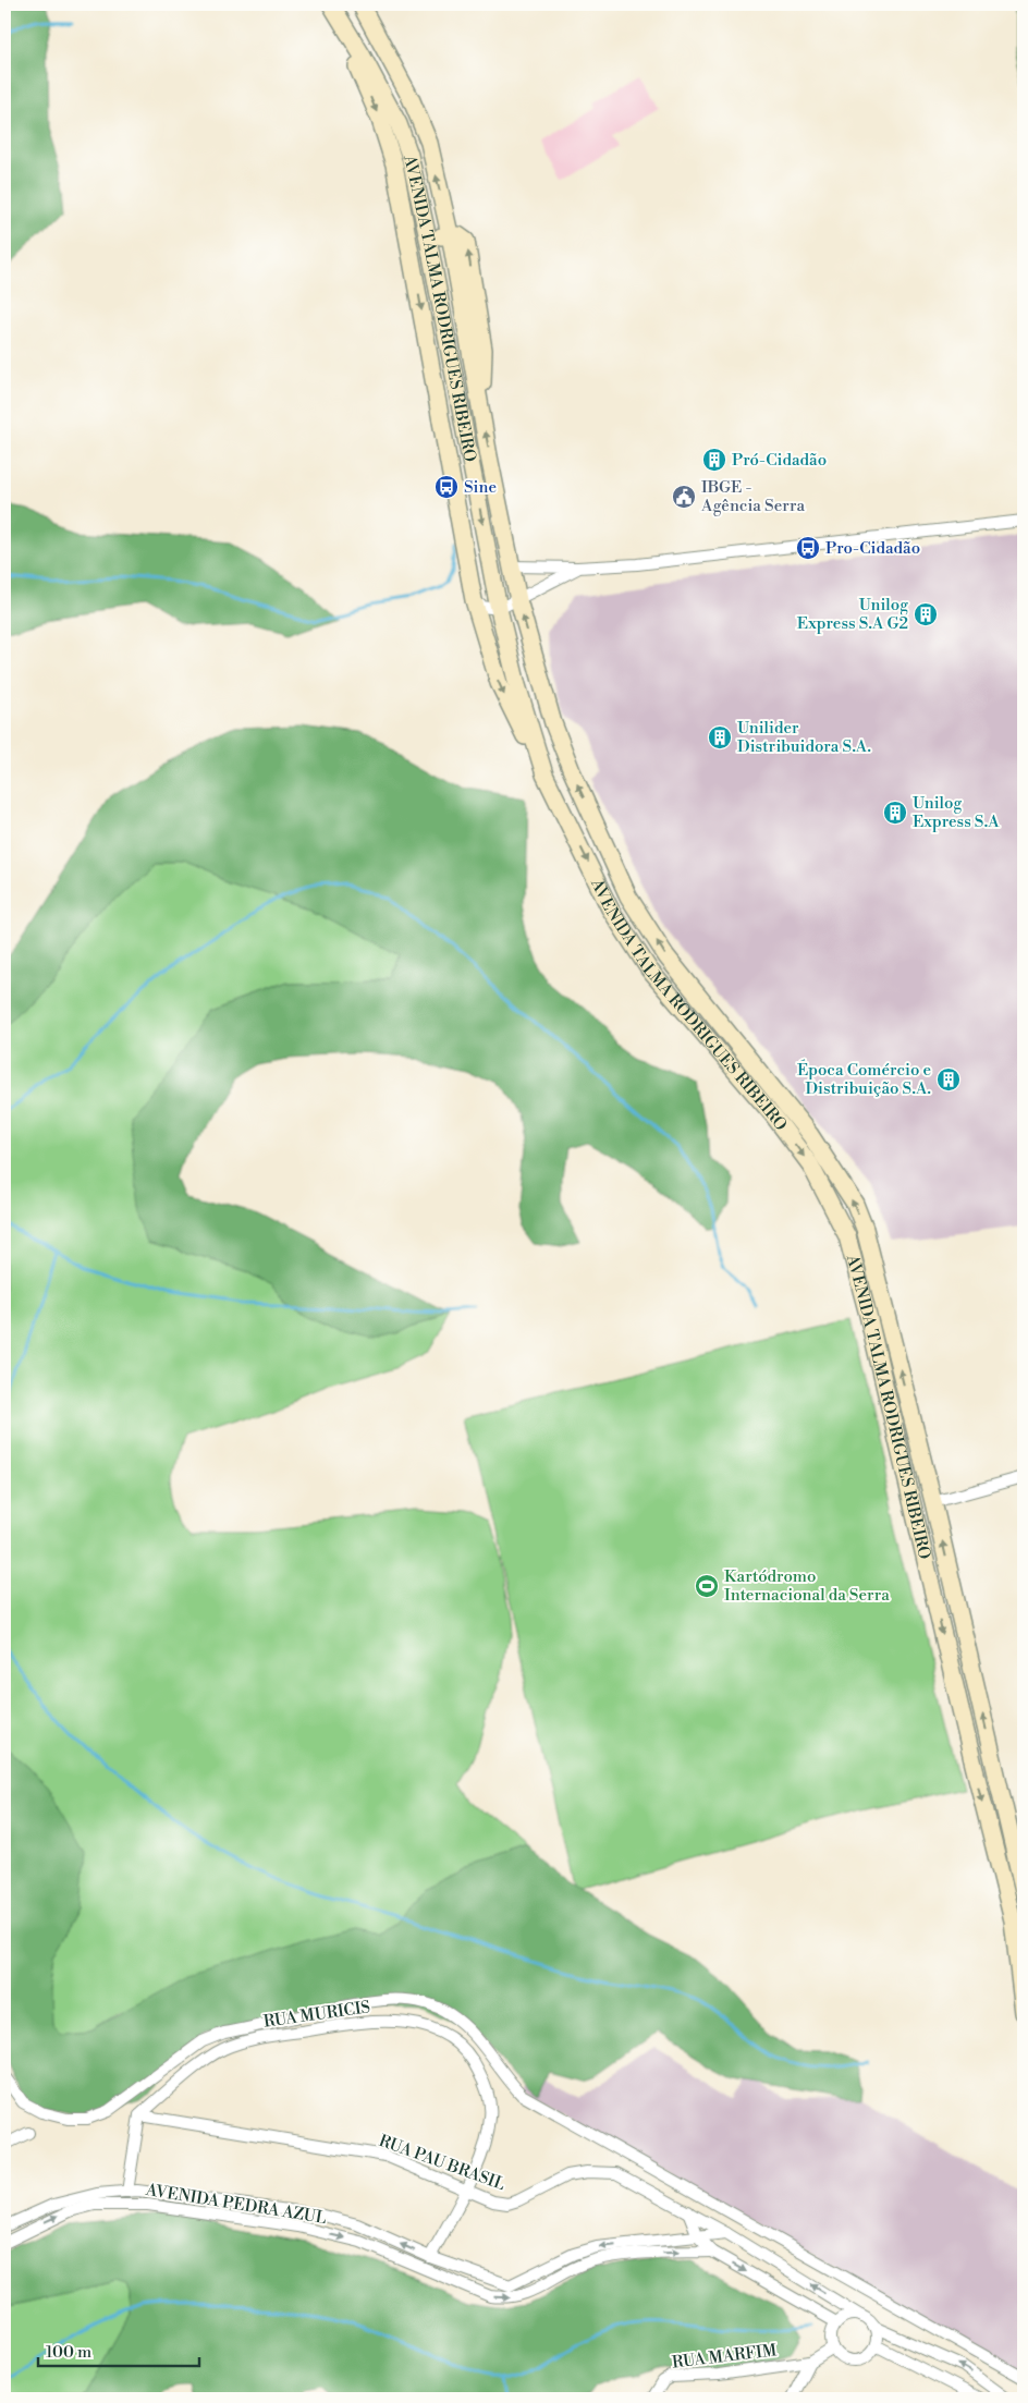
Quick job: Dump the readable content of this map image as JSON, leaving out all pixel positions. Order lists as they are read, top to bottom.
{
  "streets": {
    "main road": ["AVENIDA TALMA RODRIGUES RIBEIRO"],
    "street": [
      "RUA MURICIS",
      "RUA PAU BRASIL",
      "AVENIDA PEDRA AZUL",
      "RUA MARFIM"
    ]
  },
  "crossings": [
    ["RUA MURICIS", "RUA PAU BRASIL"],
    ["RUA MURICIS", "AVENIDA PEDRA AZUL"],
    ["RUA PAU BRASIL", "AVENIDA PEDRA AZUL"]
  ],
  "places": {
    "building": [
      "Pró-Cidadão",
      "Unilog Express S.A G2",
      "Unilider Distribuidora S.A.",
      "Unilog Express S.A",
      "Época Comércio e Distribuição S.A."
    ],
    "bus stop": ["Sine", "Pro-Cidadão"],
    "public building": ["IBGE - Agência Serra"],
    "sports": ["Kartódromo Internacional da Serra"]
  },
  "scale_bar": "100 m"
}
